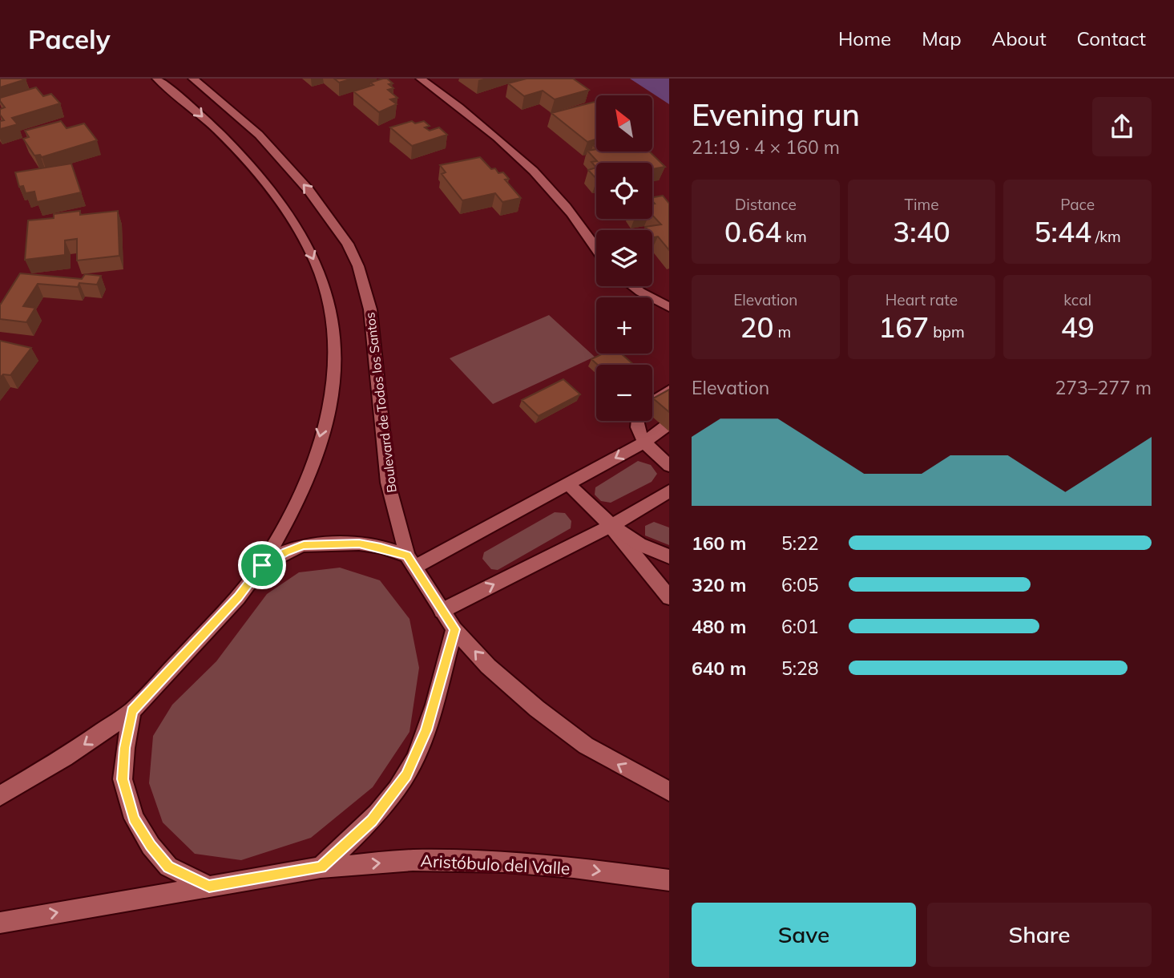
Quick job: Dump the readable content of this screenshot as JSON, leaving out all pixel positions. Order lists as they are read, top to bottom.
{
  "streets": {
    "street": ["Boulevard de Todos los Santos", "Aristóbulo del Valle"]
  },
  "one_way": ["Boulevard de Todos los Santos", "Aristóbulo del Valle"],
  "north": "top left",
  "page": {
    "header": "Pacely",
    "nav": [
      "Home",
      "Map",
      "About",
      "Contact"
    ],
    "heading": ["Evening run", "21:19 · 4 × 160 m"],
    "map_buttons": ["+", "−"],
    "stats": [
      ["Distance", "0.64 km"],
      ["Time", "3:40"],
      ["Pace", "5:44 /km"],
      ["Elevation", "20 m"],
      ["Heart rate", "167 bpm"],
      ["kcal", "49"]
    ],
    "chart": ["Elevation", "273–277 m"],
    "list": [
      {
        "name": "160 m",
        "note": "5:22"
      },
      {
        "name": "320 m",
        "note": "6:05"
      },
      {
        "name": "480 m",
        "note": "6:01"
      },
      {
        "name": "640 m",
        "note": "5:28"
      }
    ],
    "buttons": ["Save", "Share"]
  }
}
